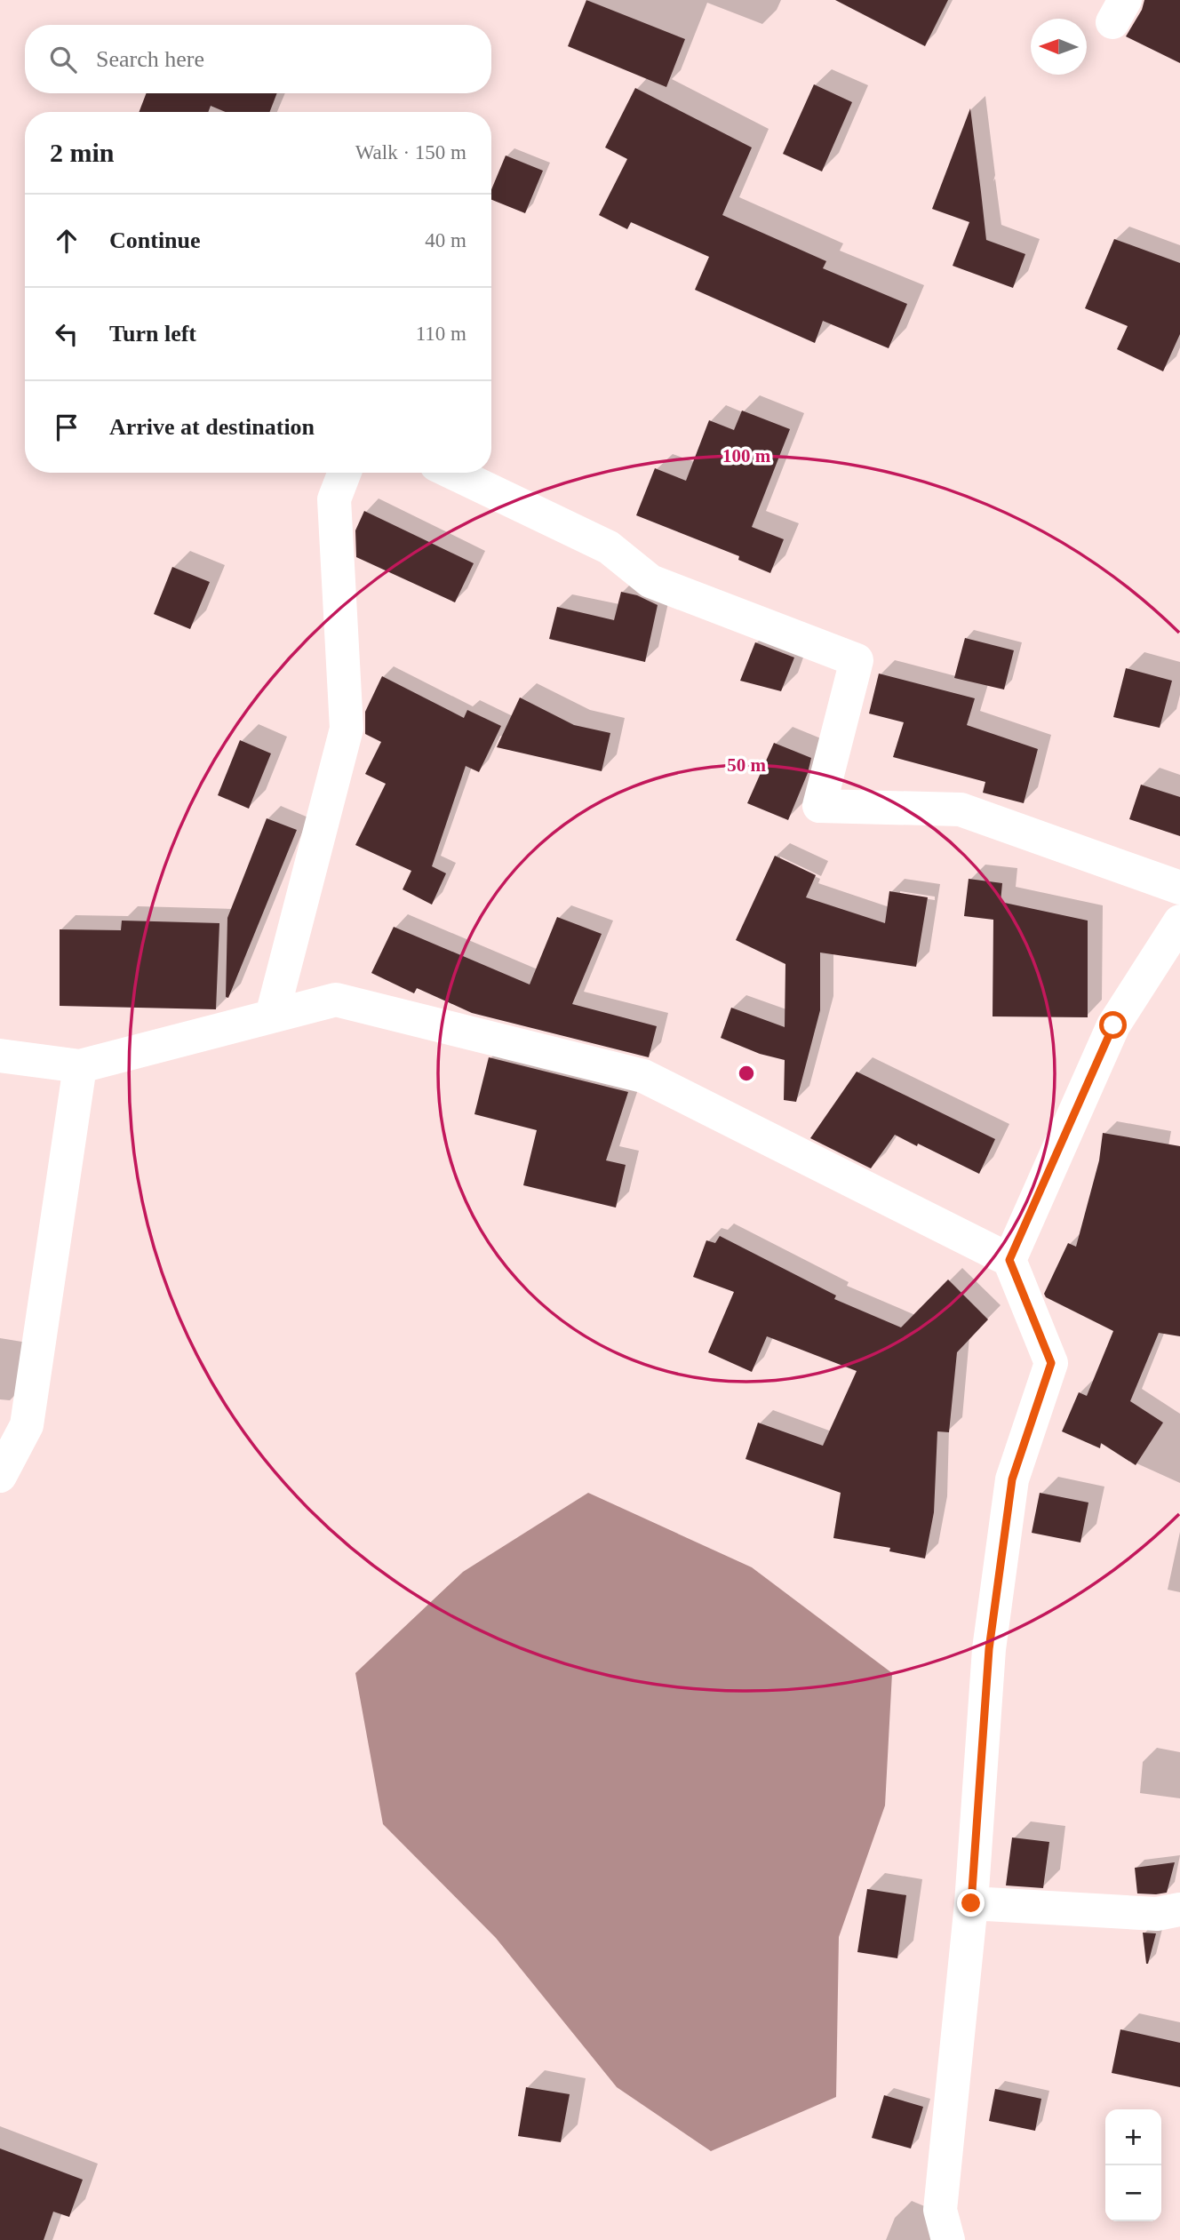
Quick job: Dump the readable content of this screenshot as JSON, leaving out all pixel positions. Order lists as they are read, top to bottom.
{
  "north": "left",
  "page": {
    "search": "Search here",
    "heading": ["2 min", "Walk · 150 m"],
    "list": [
      ["Continue", "40 m"],
      ["Turn left", "110 m"],
      "Arrive at destination"
    ],
    "map_buttons": ["+", "−"]
  },
  "rings": ["100 m", "50 m"]
}
